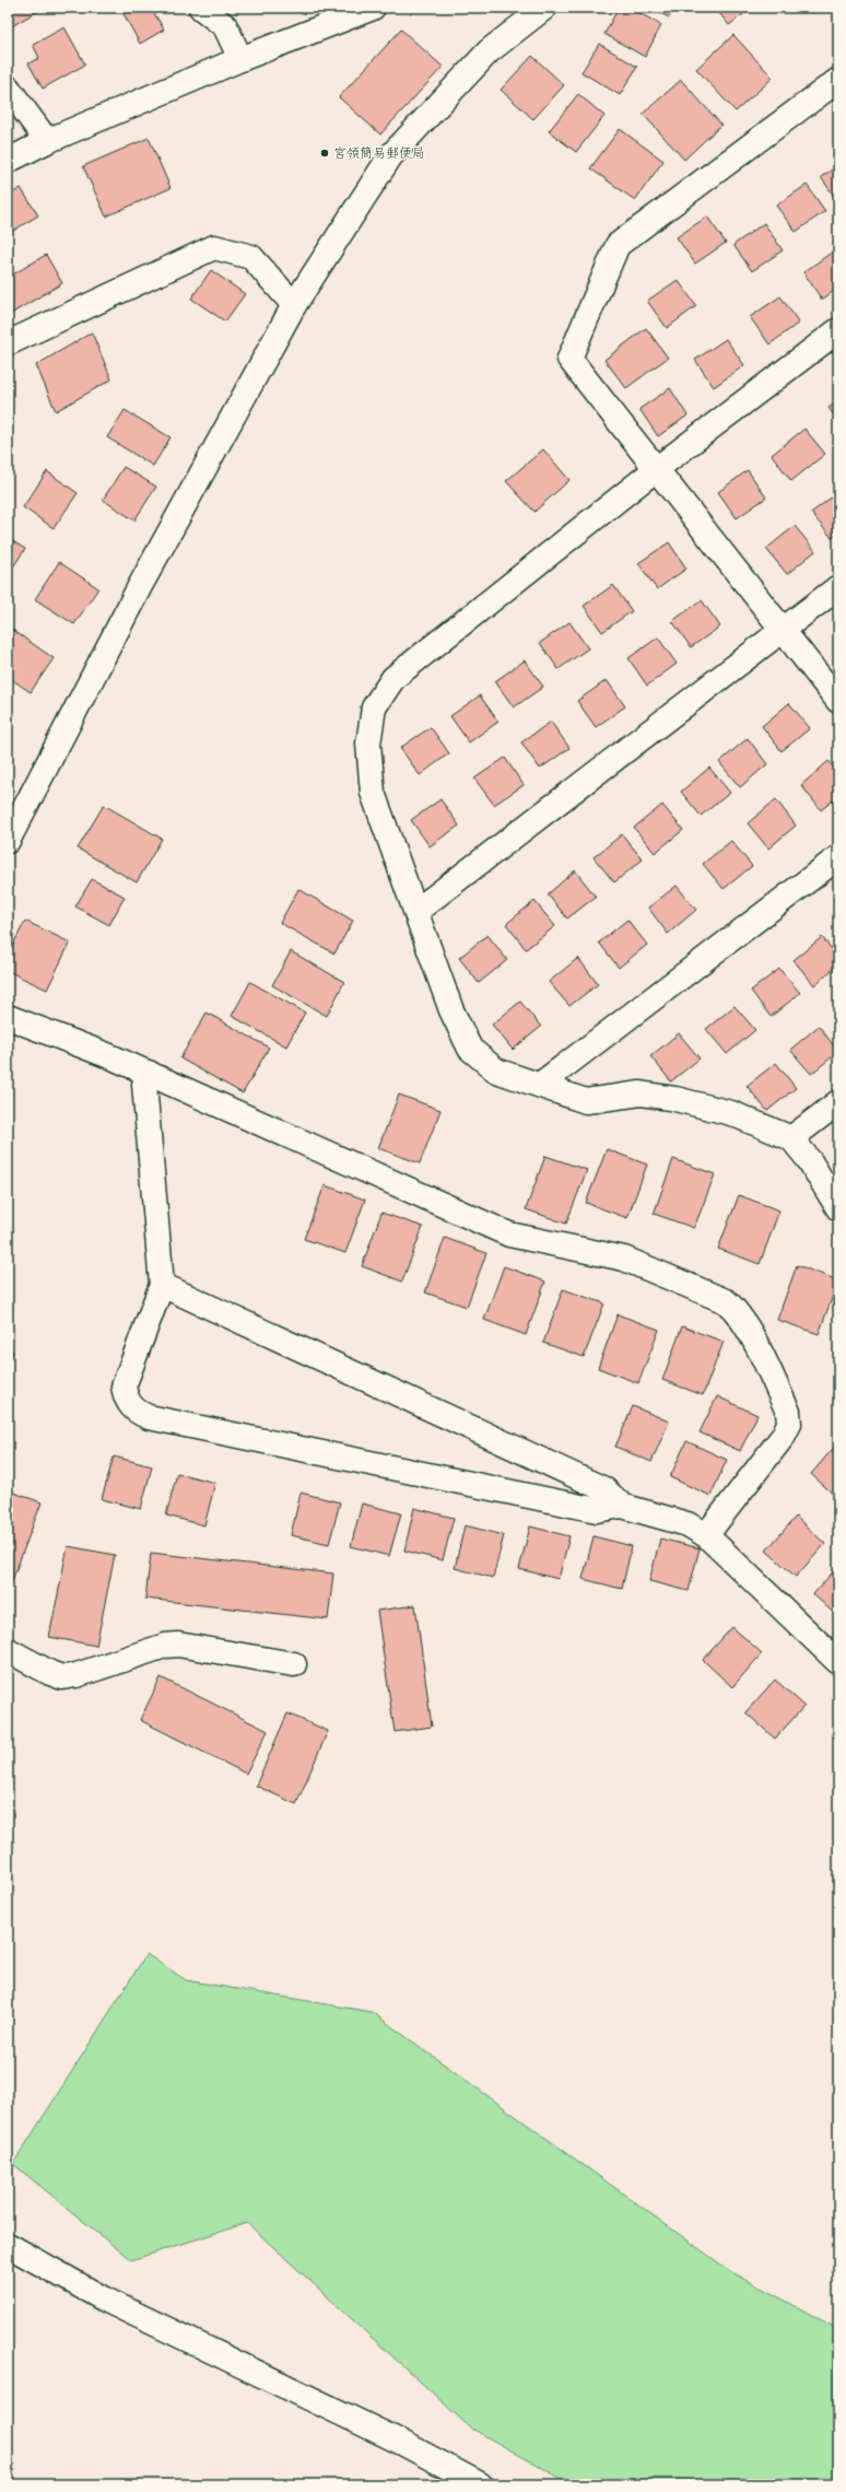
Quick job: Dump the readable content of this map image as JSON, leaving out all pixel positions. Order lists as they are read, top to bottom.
{
  "places": ["宮領簡易郵便局"]
}
